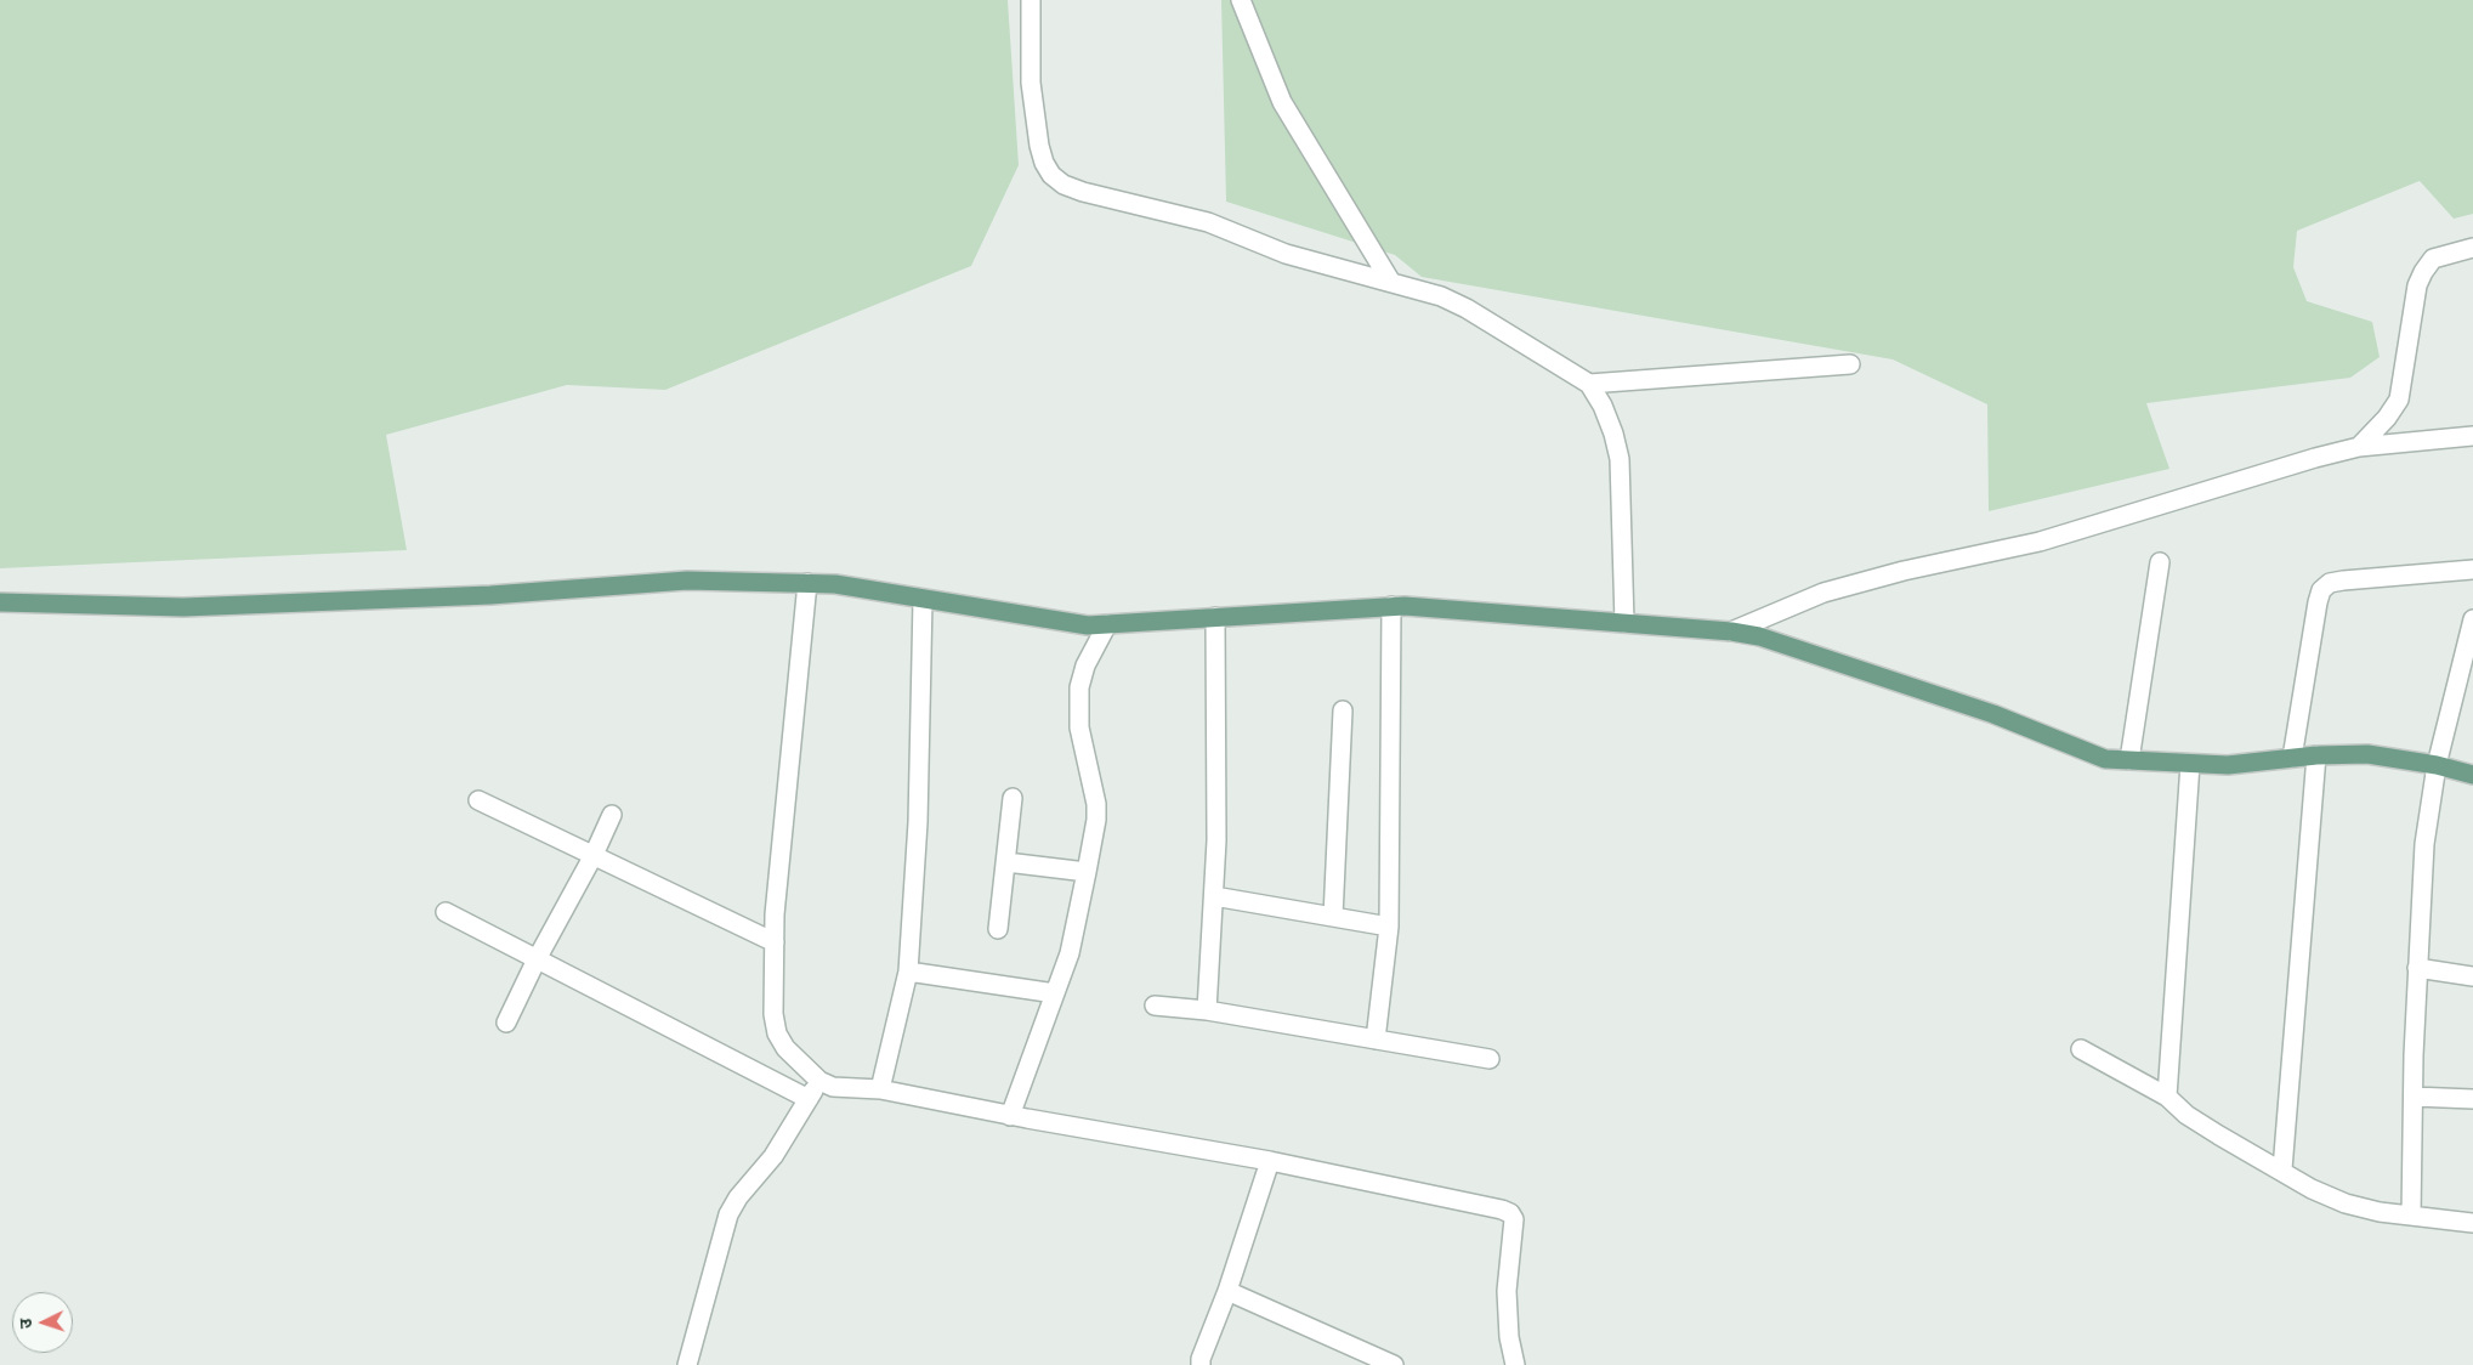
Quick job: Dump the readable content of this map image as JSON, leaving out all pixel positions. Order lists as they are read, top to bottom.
{
  "north": "left"
}
